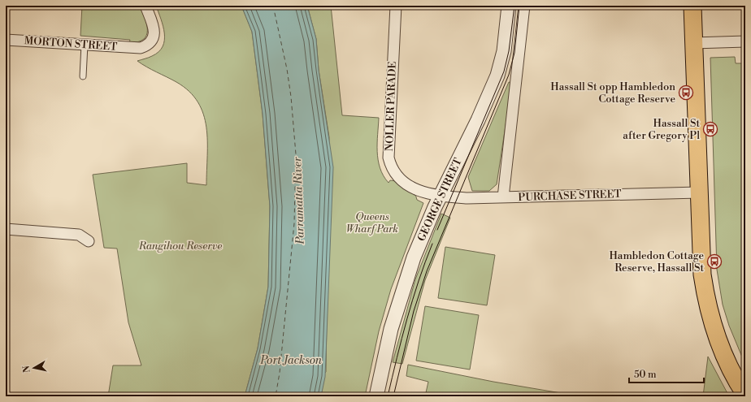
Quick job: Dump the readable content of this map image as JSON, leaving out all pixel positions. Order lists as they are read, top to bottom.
{
  "streets": {
    "street": [
      "MORTON STREET",
      "NOLLER PARADE",
      "PURCHASE STREET",
      "GEORGE STREET"
    ]
  },
  "crossings": [
    ["NOLLER PARADE", "PURCHASE STREET"],
    ["NOLLER PARADE", "GEORGE STREET"],
    ["PURCHASE STREET", "GEORGE STREET"]
  ],
  "water": ["Parramatta River", "Port Jackson"],
  "parks": ["Queens Wharf Park", "Rangihou Reserve"],
  "places": {
    "bus stop": ["Hassall St opp Hambledon Cottage Reserve", "Hassall St after Gregory Pl", "Hambledon Cottage Reserve, Hassall St"]
  },
  "scale_bar": "50 m",
  "north": "left"
}
